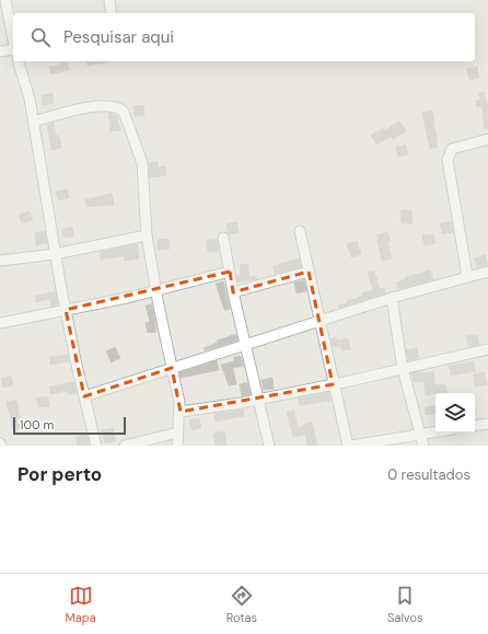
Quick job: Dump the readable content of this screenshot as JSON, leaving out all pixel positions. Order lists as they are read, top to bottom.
{
  "scale_bar": "100 m",
  "page": {
    "search": "Pesquisar aqui",
    "scale": "100 m",
    "heading": ["Por perto", "0 resultados"],
    "nav": ["Mapa", "Rotas", "Salvos"]
  }
}
